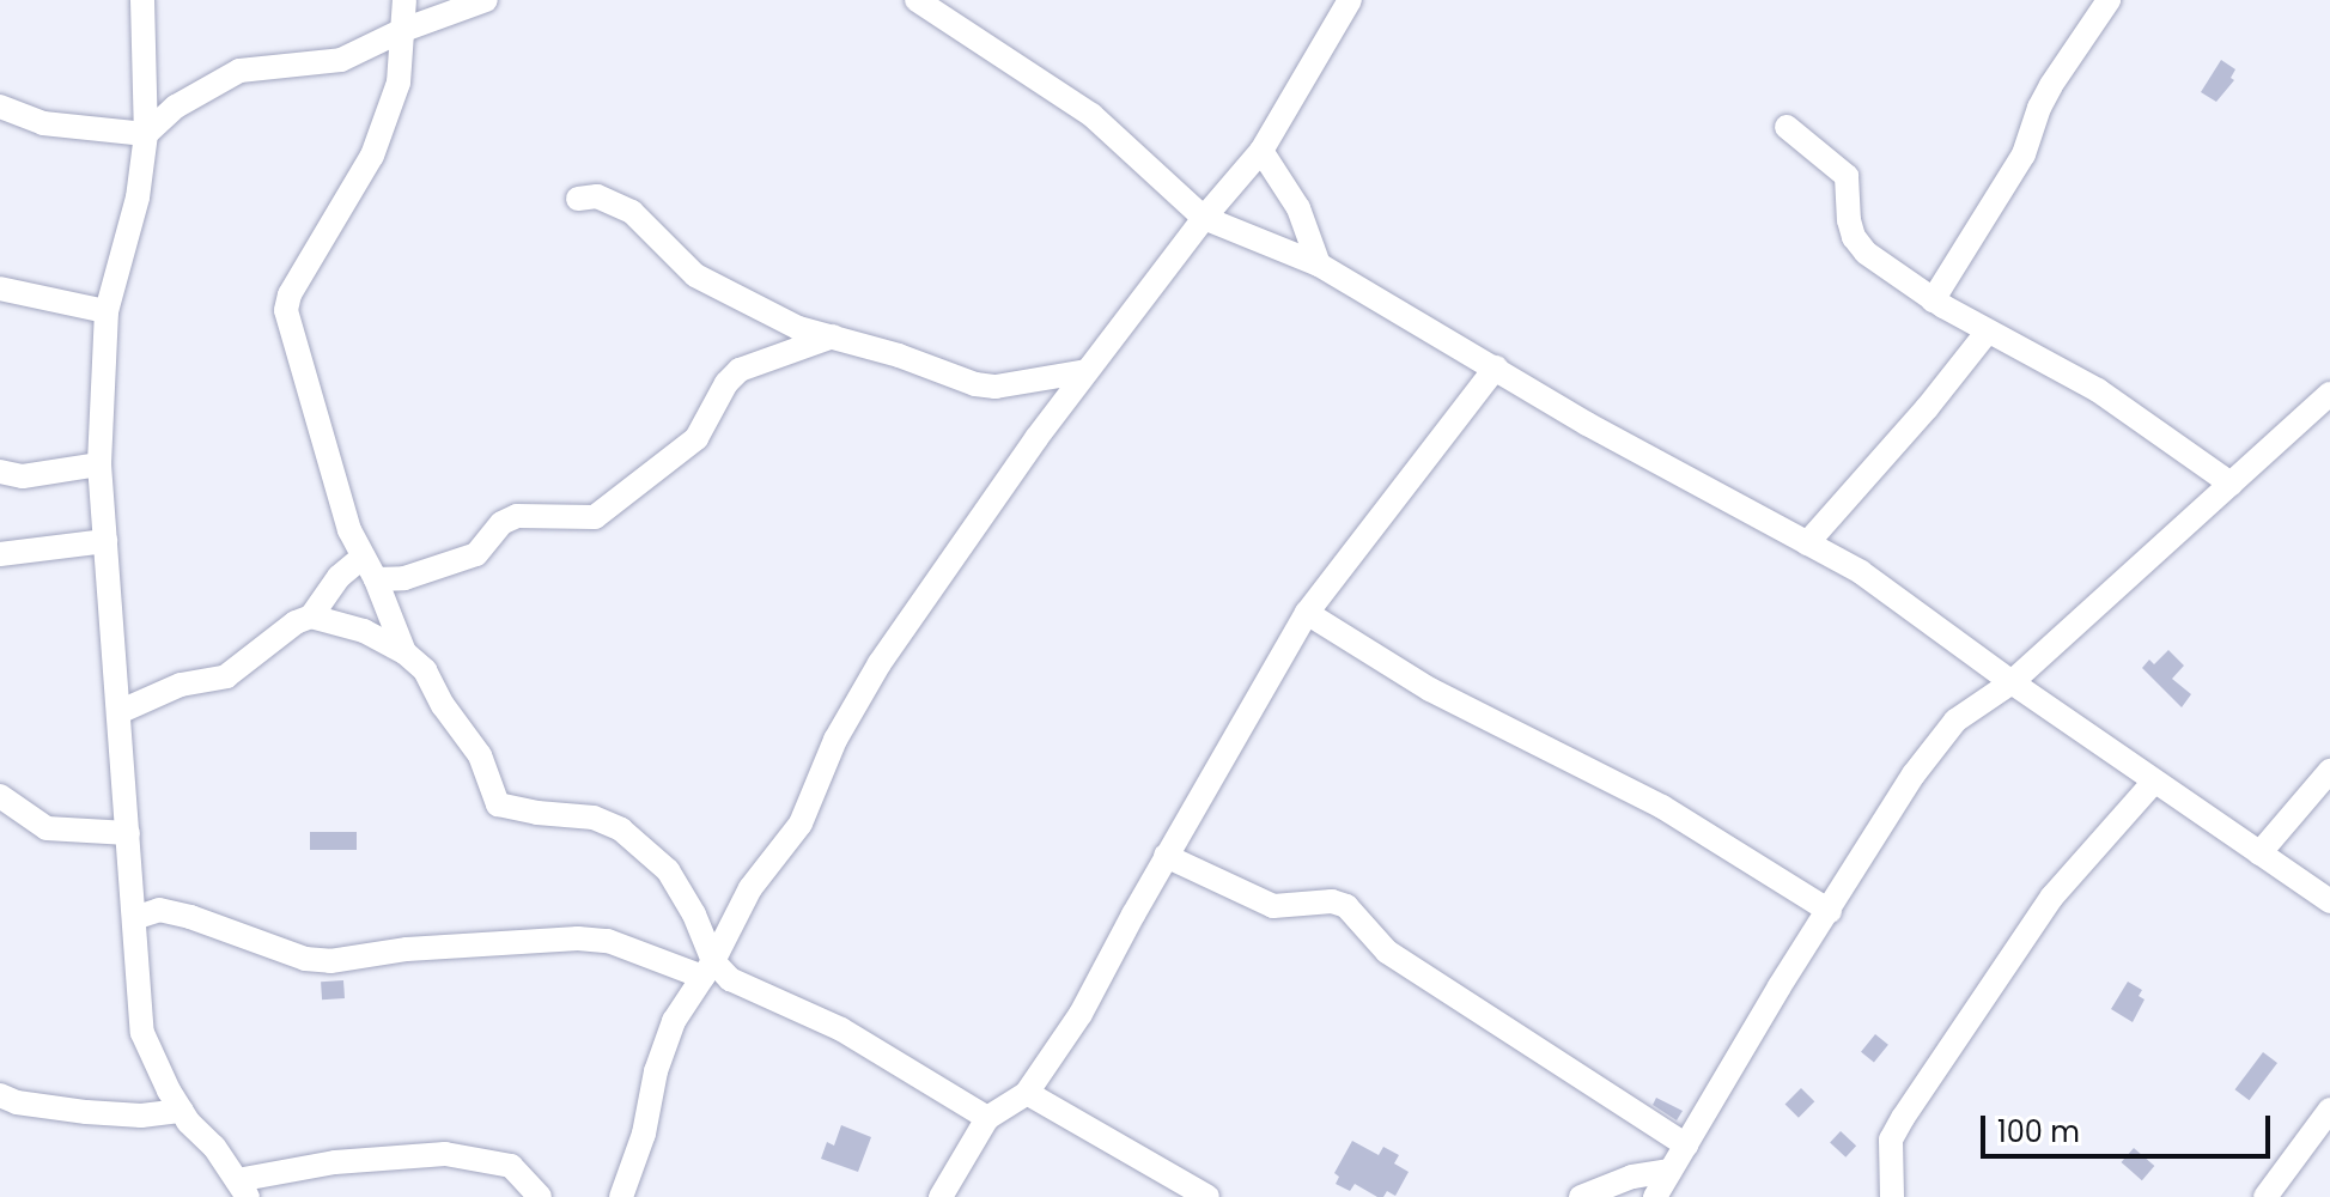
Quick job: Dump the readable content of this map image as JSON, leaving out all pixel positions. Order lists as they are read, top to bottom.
{
  "scale_bar": "100 m"
}
